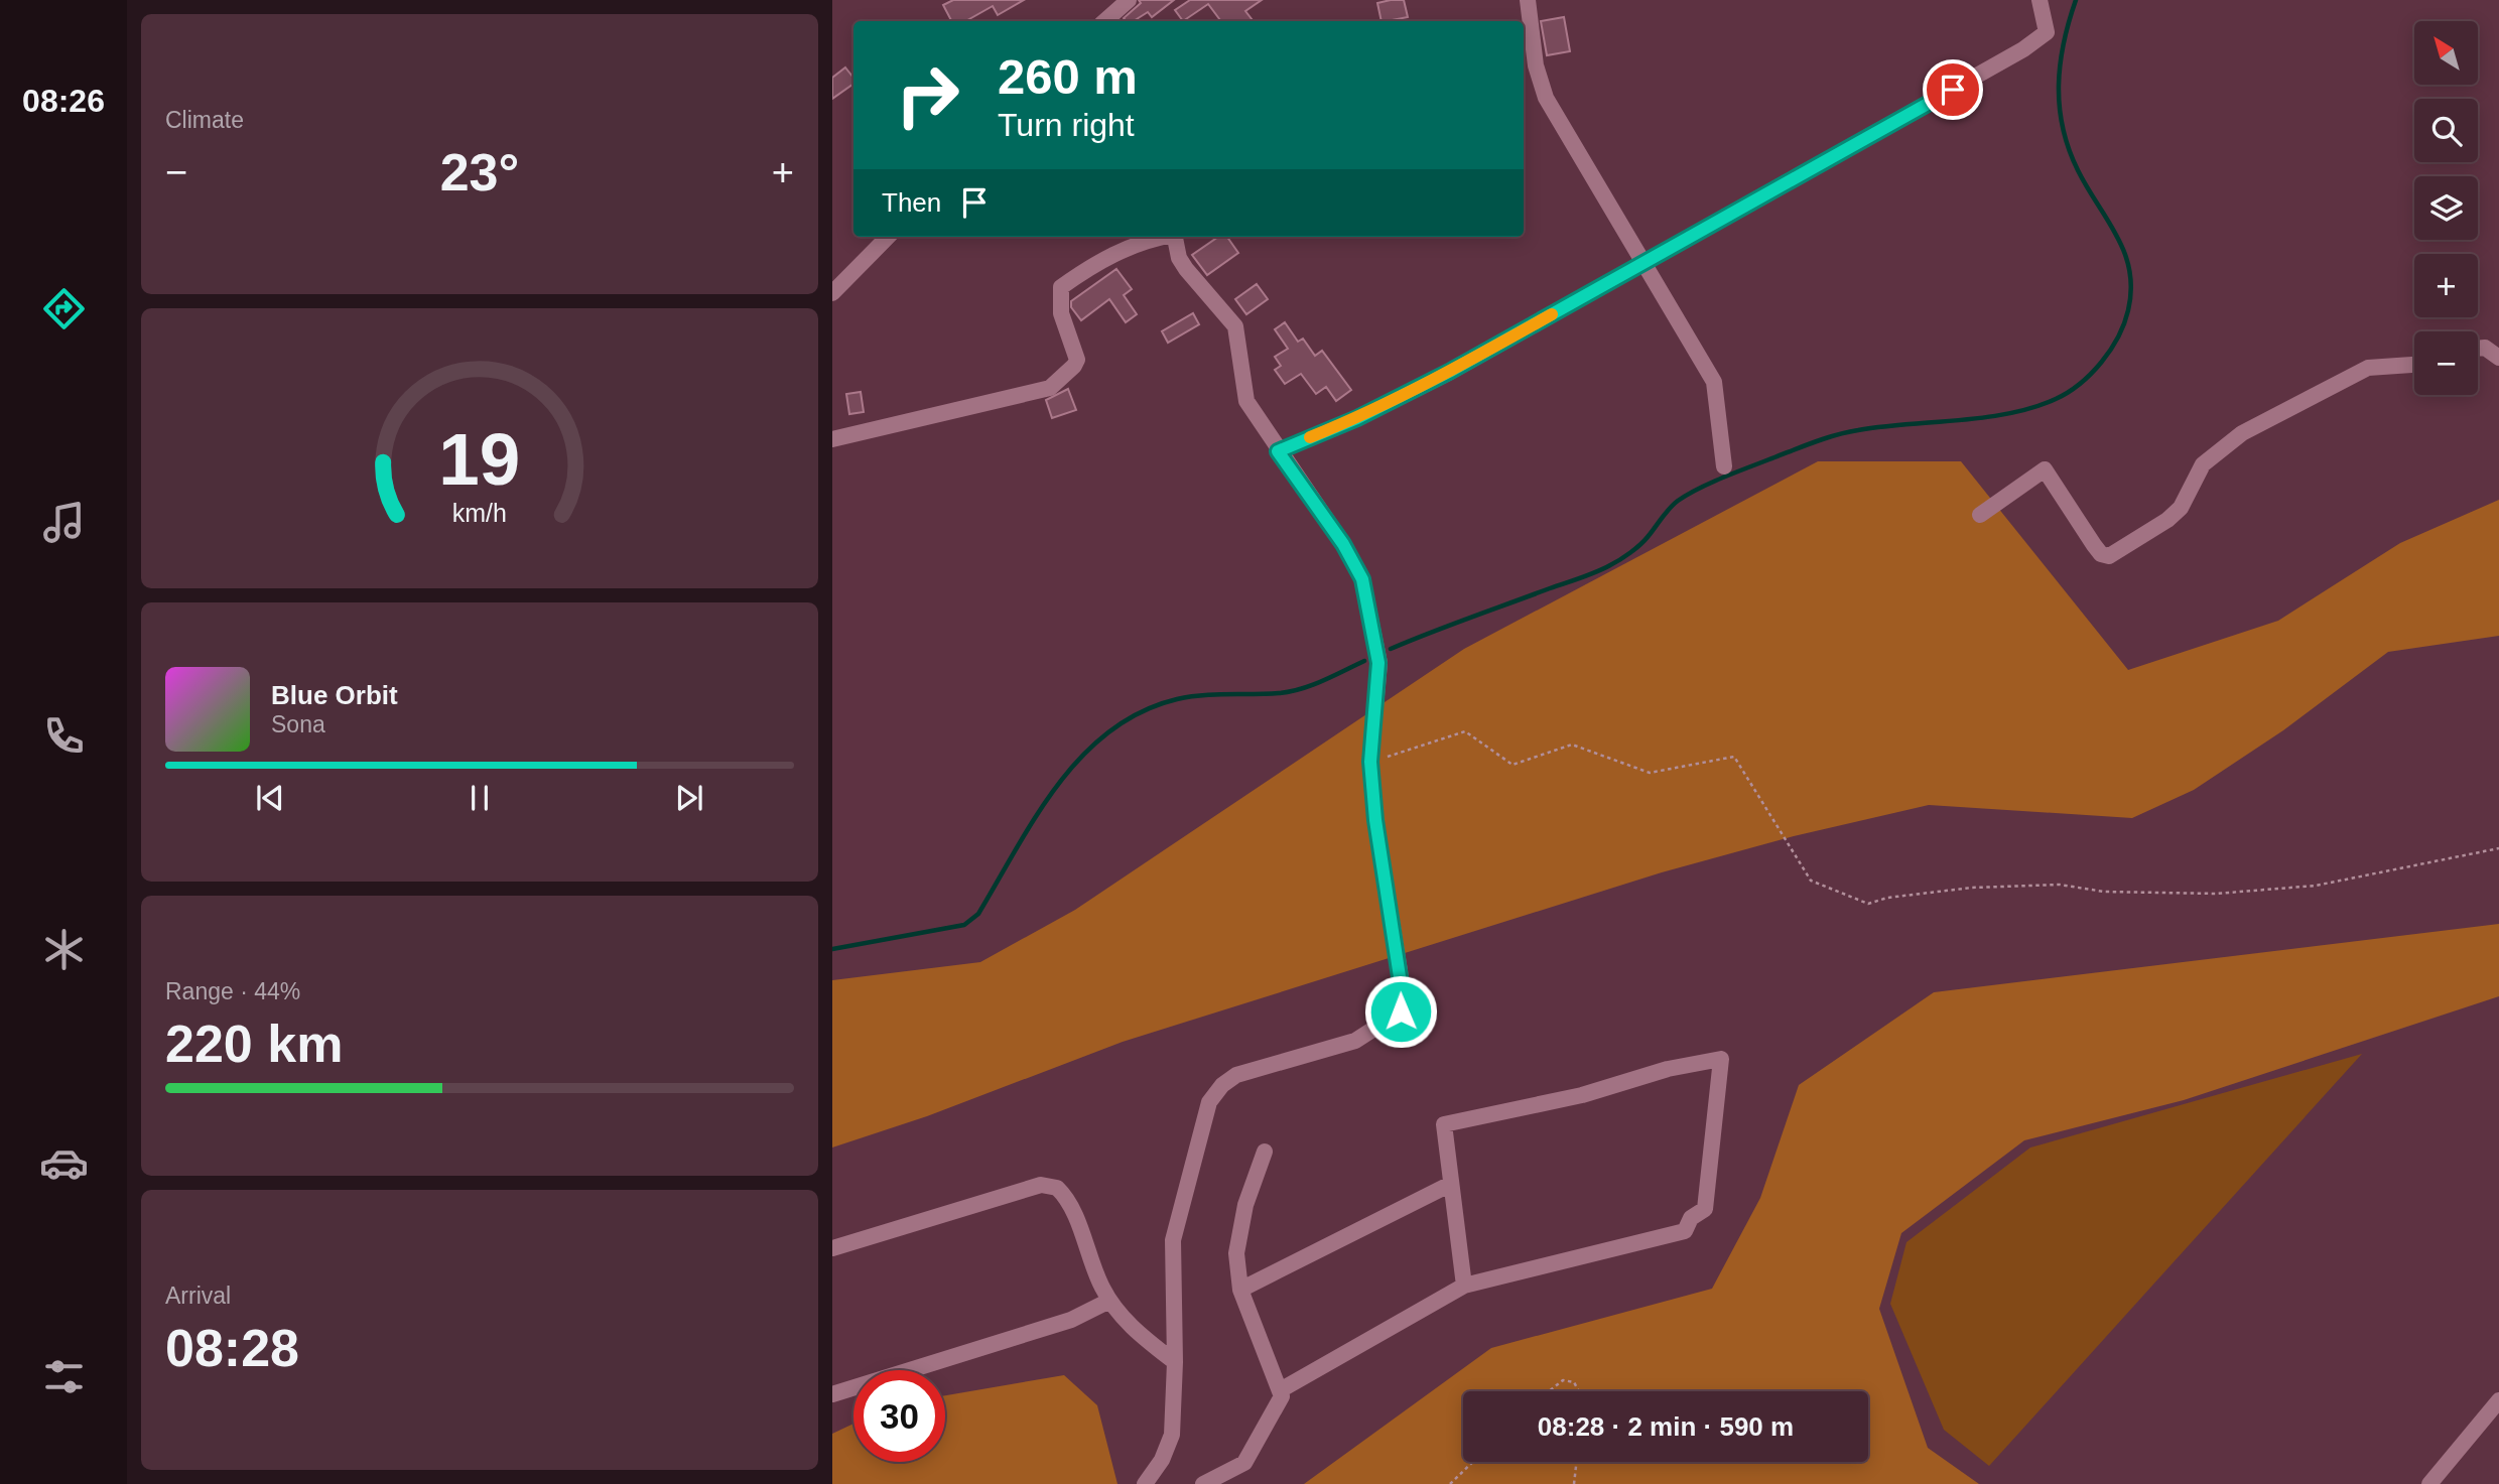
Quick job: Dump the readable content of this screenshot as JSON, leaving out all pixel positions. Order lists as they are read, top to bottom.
{
  "north": "top left",
  "page": {
    "tabs": "08:26",
    "tile": [
      "Climate",
      ["Range · 44%", "220 km"],
      ["Arrival", "08:28"]
    ],
    "map_buttons": ["+", "−"],
    "turn": ["260 m", "Turn right"],
    "heat": ["−", "23°", "+"],
    "then": "Then",
    "song": ["Blue Orbit", "Sona"],
    "limit": "30",
    "trip": "08:28 · 2 min · 590 m",
    "gauge": ["19", "km/h"]
  }
}
